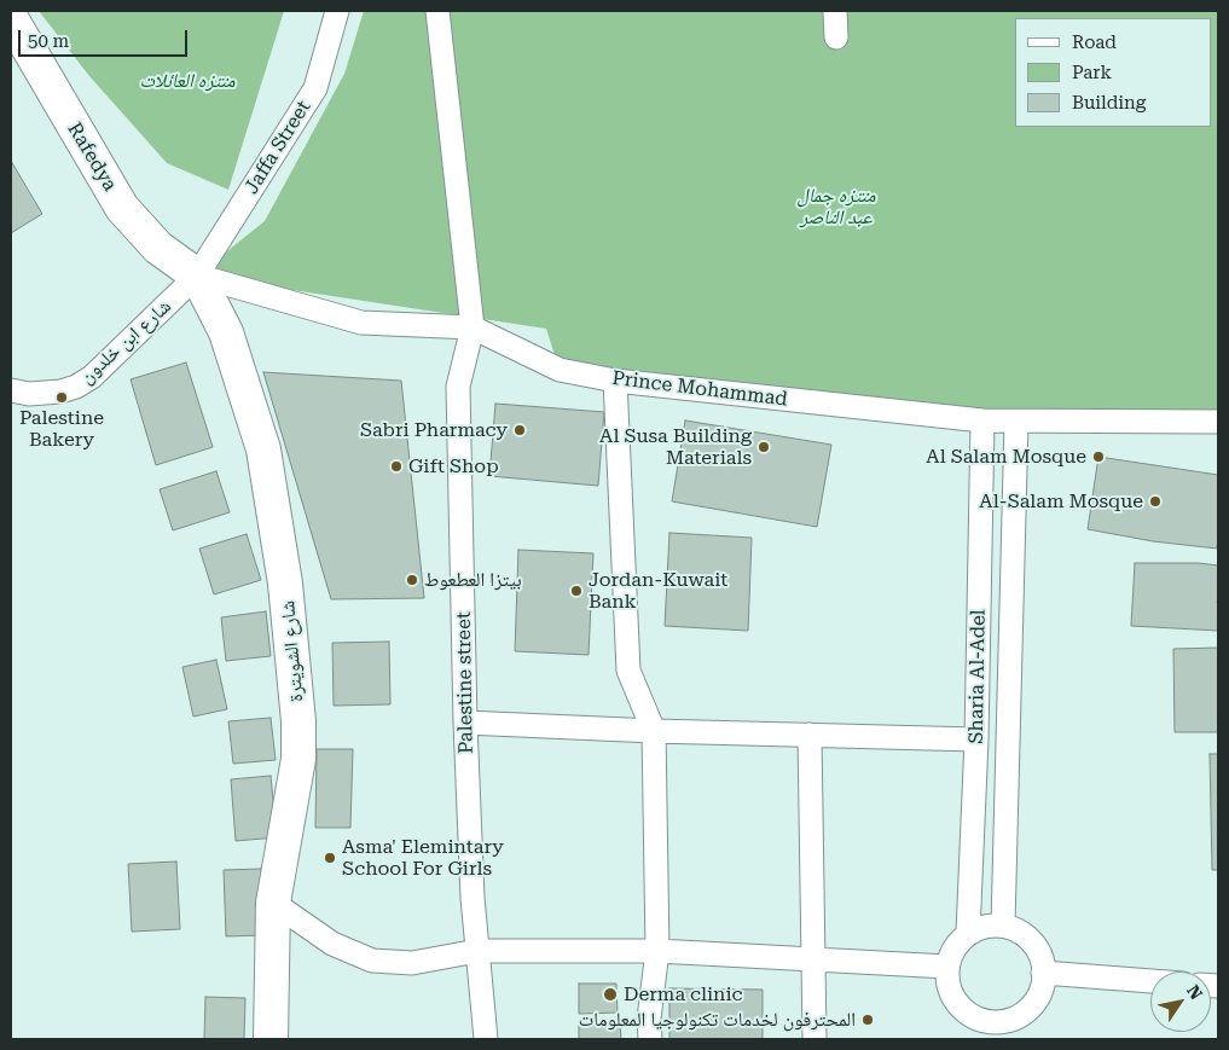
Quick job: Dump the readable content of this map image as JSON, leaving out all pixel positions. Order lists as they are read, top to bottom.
{
  "streets": {
    "main road": ["Rafedya", "شارع الشويترة"],
    "street": [
      "Jaffa Street",
      "شارع ابن خلدون",
      "Prince Mohammad",
      "Sharia Al-Adel",
      "Palestine street"
    ]
  },
  "crossings": [
    ["Jaffa Street", "Rafedya"],
    ["Jaffa Street", "شارع ابن خلدون"],
    ["Jaffa Street", "Prince Mohammad"],
    ["Jaffa Street", "شارع الشويترة"],
    ["Rafedya", "شارع ابن خلدون"],
    ["Rafedya", "Prince Mohammad"],
    ["Rafedya", "شارع الشويترة"],
    ["شارع ابن خلدون", "Prince Mohammad"],
    ["شارع ابن خلدون", "شارع الشويترة"],
    ["Prince Mohammad", "شارع الشويترة"],
    ["Prince Mohammad", "Sharia Al-Adel"],
    ["Prince Mohammad", "Palestine street"]
  ],
  "parks": ["منتزه العائلات", "منتزه جمال عبد الناصر"],
  "places": [
    "Palestine Bakery",
    "Sabri Pharmacy",
    "Al Susa Building Materials",
    "Al Salam Mosque",
    "Gift Shop",
    "Al-Salam Mosque",
    "بيتزا العطعوط",
    "Jordan-Kuwait Bank",
    "Asma' Elemintary School For Girls",
    "Derma clinic",
    "المحترفون لخدمات تكنولوجيا المعلومات"
  ],
  "legend": ["Road", "Park", "Building"],
  "scale_bar": "50 m",
  "north": "top right"
}
